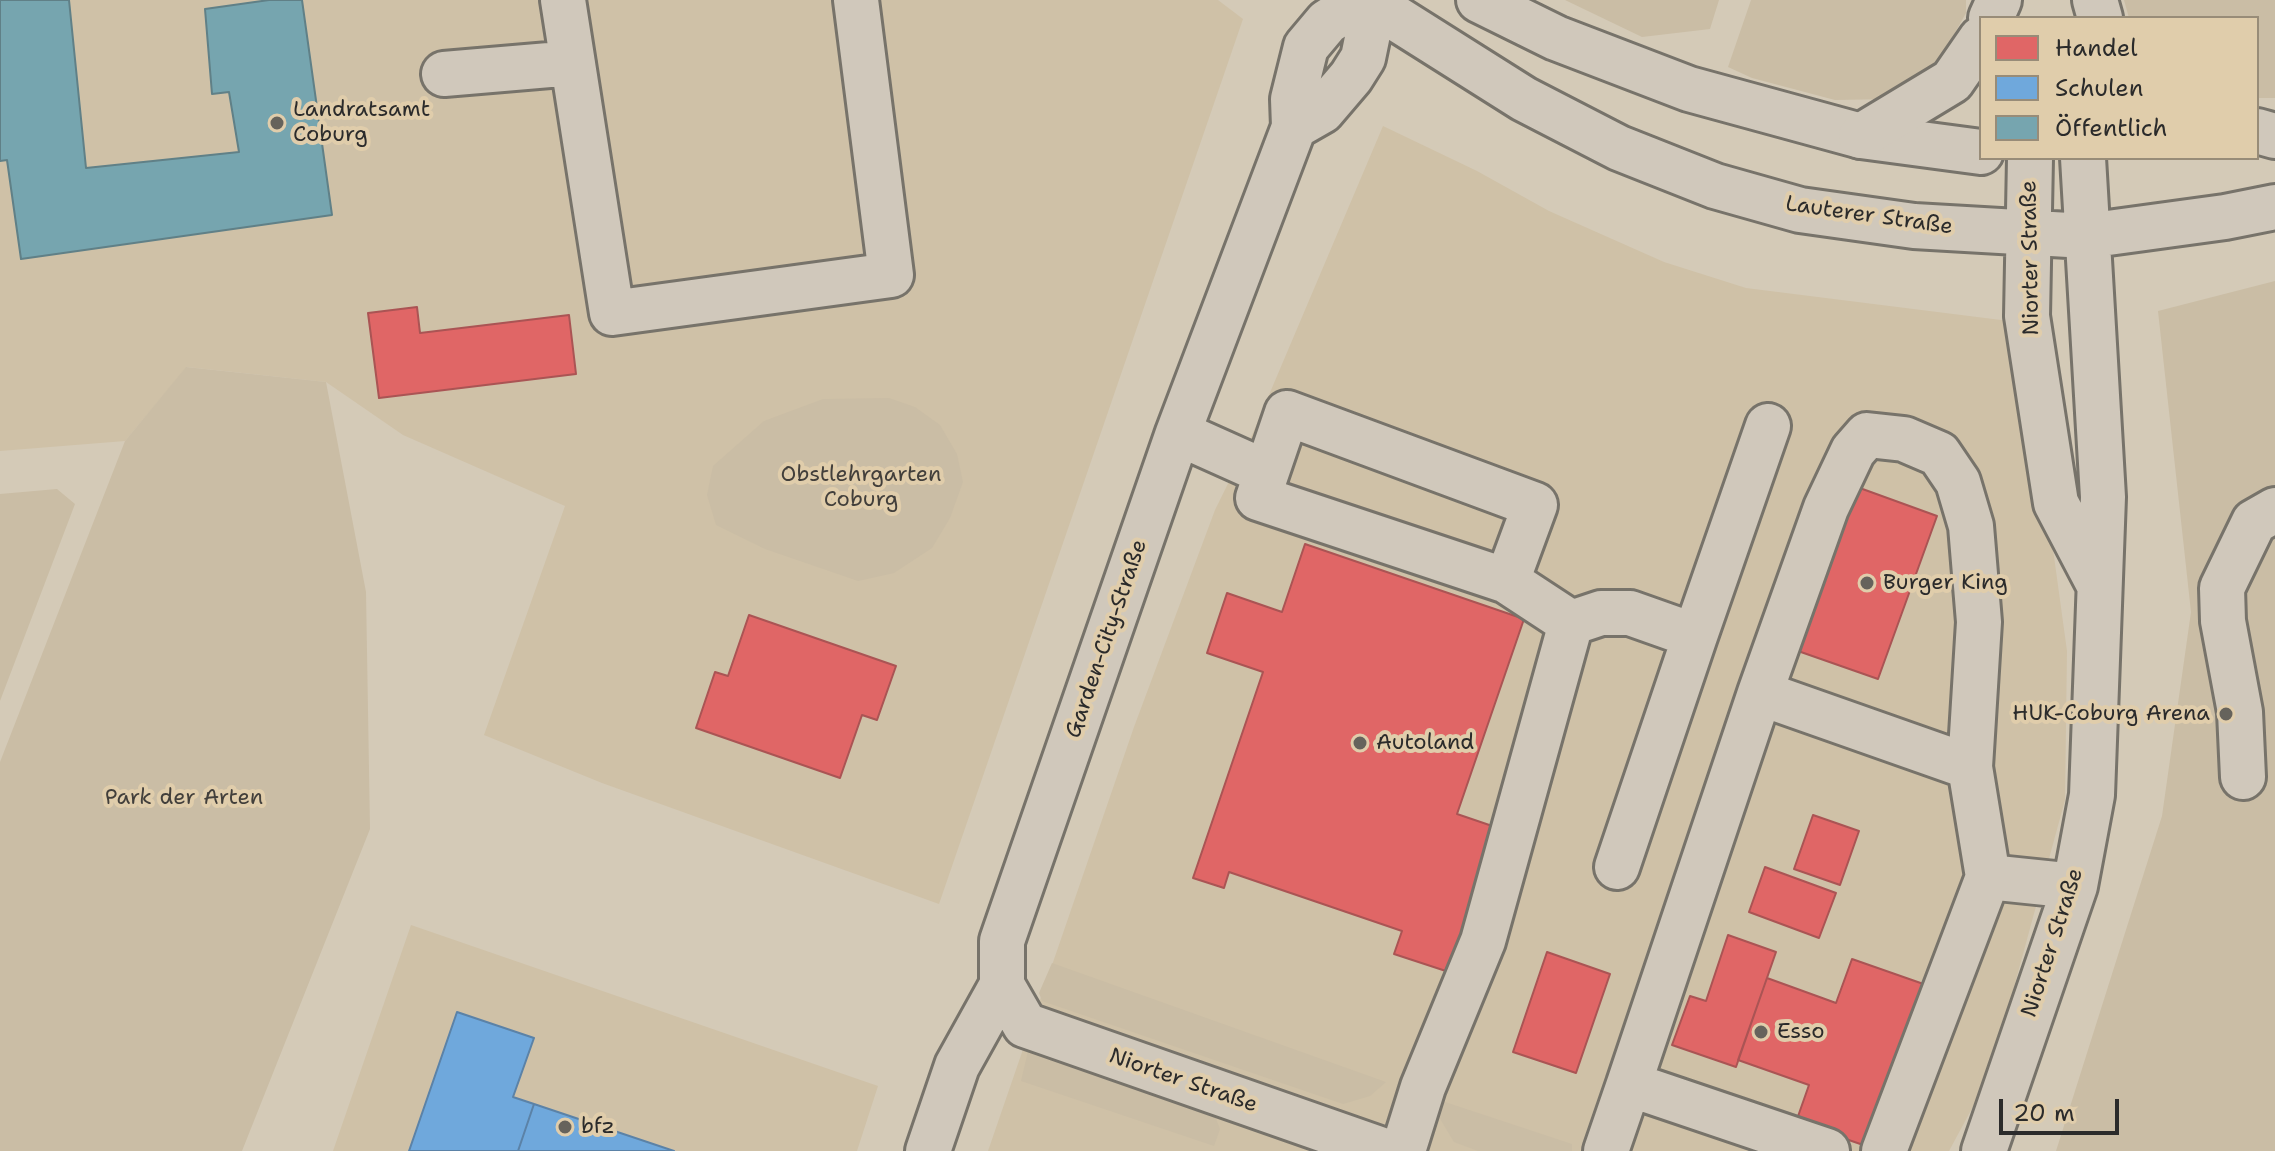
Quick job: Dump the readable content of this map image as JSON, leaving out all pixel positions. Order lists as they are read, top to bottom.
{
  "streets": {
    "main road": ["Lauterer Straße", "Niorter Straße", "Garden-City-Straße"]
  },
  "crossings": [
    ["Lauterer Straße", "Niorter Straße"],
    ["Lauterer Straße", "Garden-City-Straße"],
    ["Niorter Straße", "Garden-City-Straße"]
  ],
  "parks": ["Obstlehrgarten Coburg", "Park der Arten"],
  "places": [
    "Landratsamt Coburg",
    "Burger King",
    "HUK-Coburg Arena",
    "Autoland",
    "Esso",
    "bfz"
  ],
  "legend": ["Handel", "Schulen", "Öffentlich"],
  "scale_bar": "20 m"
}
